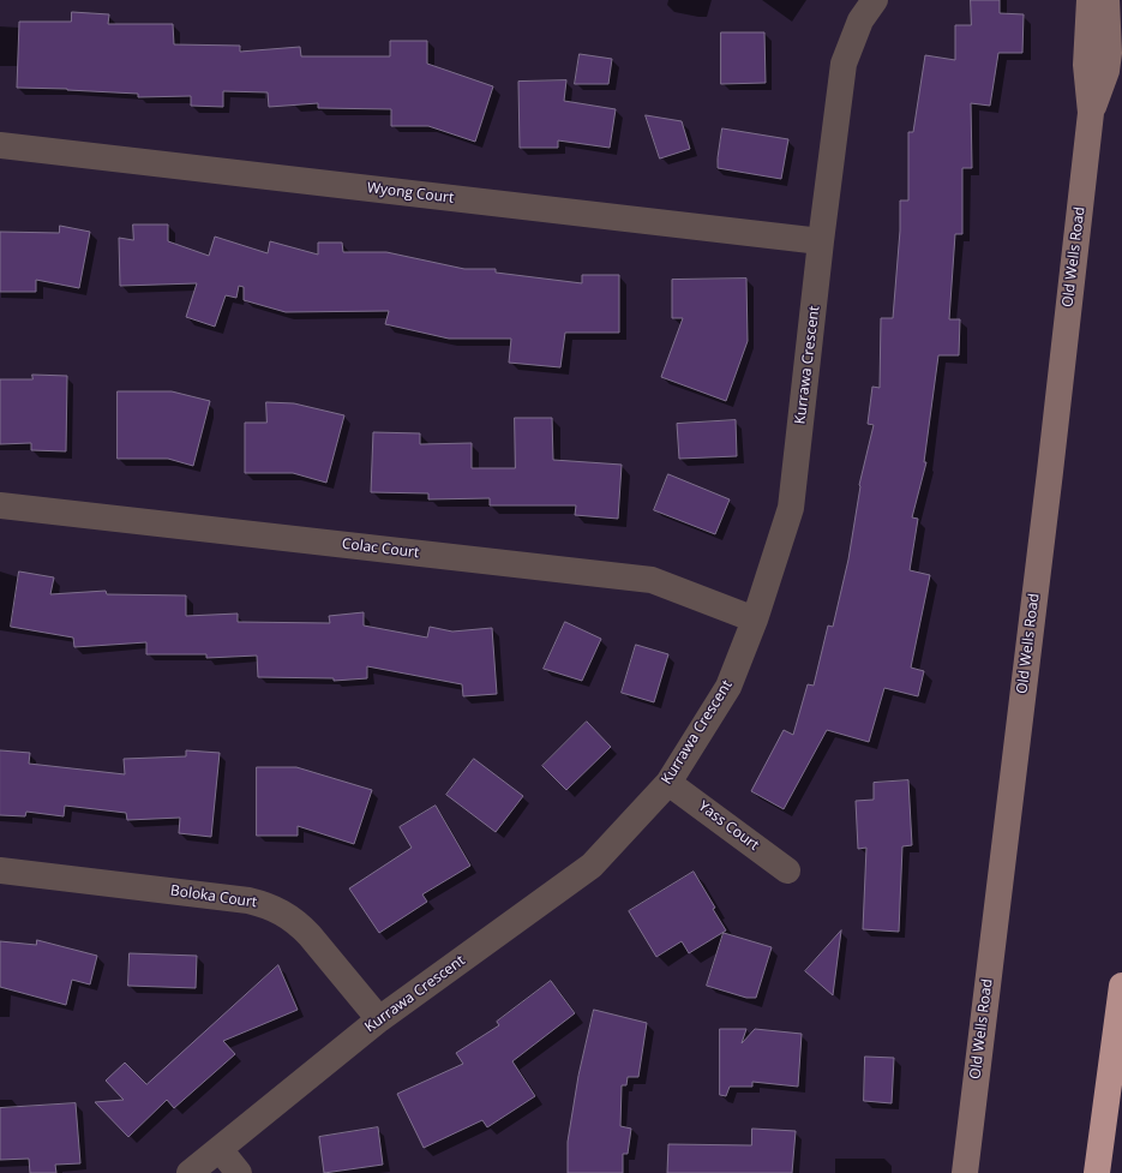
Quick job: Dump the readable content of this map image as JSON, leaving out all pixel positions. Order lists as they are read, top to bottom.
{
  "streets": {
    "street": [
      "Wyong Court",
      "Old Wells Road",
      "Kurrawa Crescent",
      "Colac Court",
      "Yass Court",
      "Boloka Court"
    ]
  },
  "crossings": [
    ["Wyong Court", "Kurrawa Crescent"],
    ["Kurrawa Crescent", "Colac Court"],
    ["Kurrawa Crescent", "Yass Court"],
    ["Kurrawa Crescent", "Boloka Court"]
  ]
}
